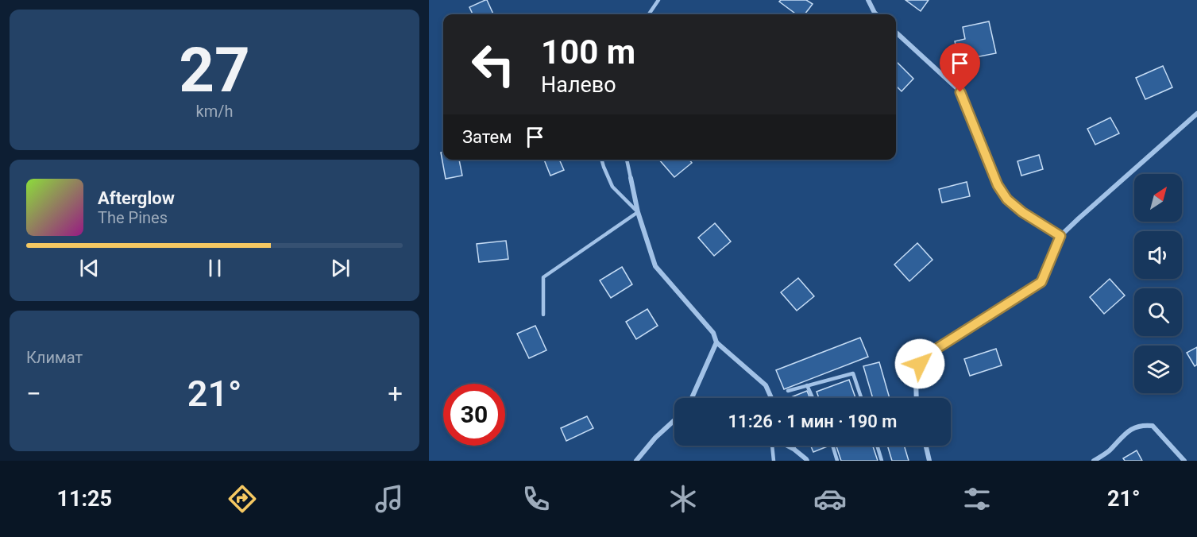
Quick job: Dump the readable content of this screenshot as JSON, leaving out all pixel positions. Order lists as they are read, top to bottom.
{
  "north": "top right",
  "page": {
    "tile": [
      ["27", "km/h"],
      "Климат"
    ],
    "turn": ["100 m", "Налево"],
    "then": "Затем",
    "song": ["Afterglow", "The Pines"],
    "heat": ["−", "21°", "+"],
    "limit": "30",
    "trip": "11:26 · 1 мин · 190 m",
    "tabs": ["11:25", "21°"]
  }
}
